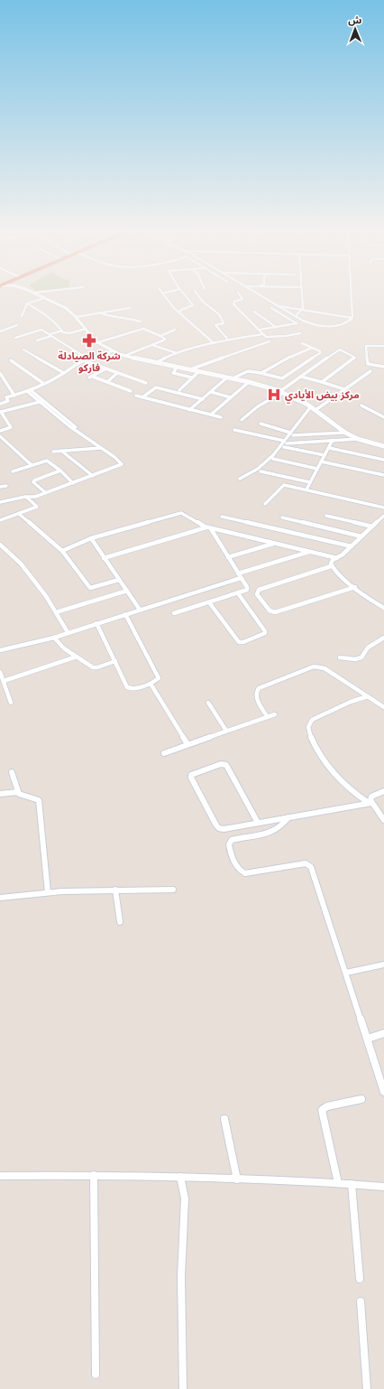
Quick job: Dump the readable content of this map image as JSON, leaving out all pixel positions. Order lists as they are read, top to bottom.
{
  "places": {
    "pharmacy": ["شركة الصيادلة فاركو"],
    "hospital": ["مركز بيض الأيادي"]
  },
  "north": "top"
}
